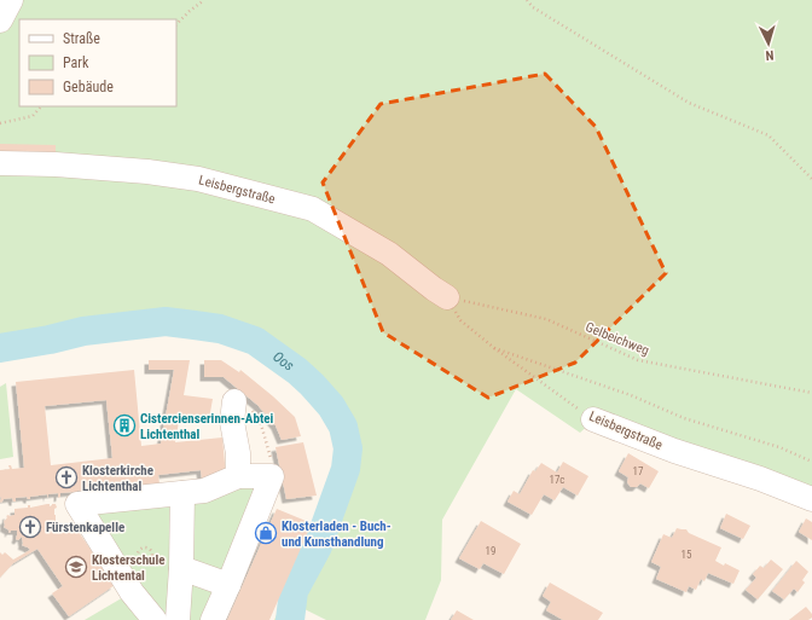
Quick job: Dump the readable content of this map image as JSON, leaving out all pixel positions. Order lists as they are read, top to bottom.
{
  "streets": {
    "street": ["Leisbergstraße"],
    "path": ["Gelbeichweg"]
  },
  "crossings": [
    ["Leisbergstraße", "Gelbeichweg"]
  ],
  "water": ["Oos"],
  "places": {
    "building": ["Cistercienserinnen-Abtei Lichtenthal"],
    "church": ["Klosterkirche Lichtenthal", "Fürstenkapelle"],
    "shop": ["Klosterladen - Buch- und Kunsthandlung"],
    "school or university": ["Klosterschule Lichtental"]
  },
  "house_numbers": [
    "17",
    "17c",
    "19",
    "15"
  ],
  "legend": ["Straße", "Park", "Gebäude"],
  "north": "bottom"
}
